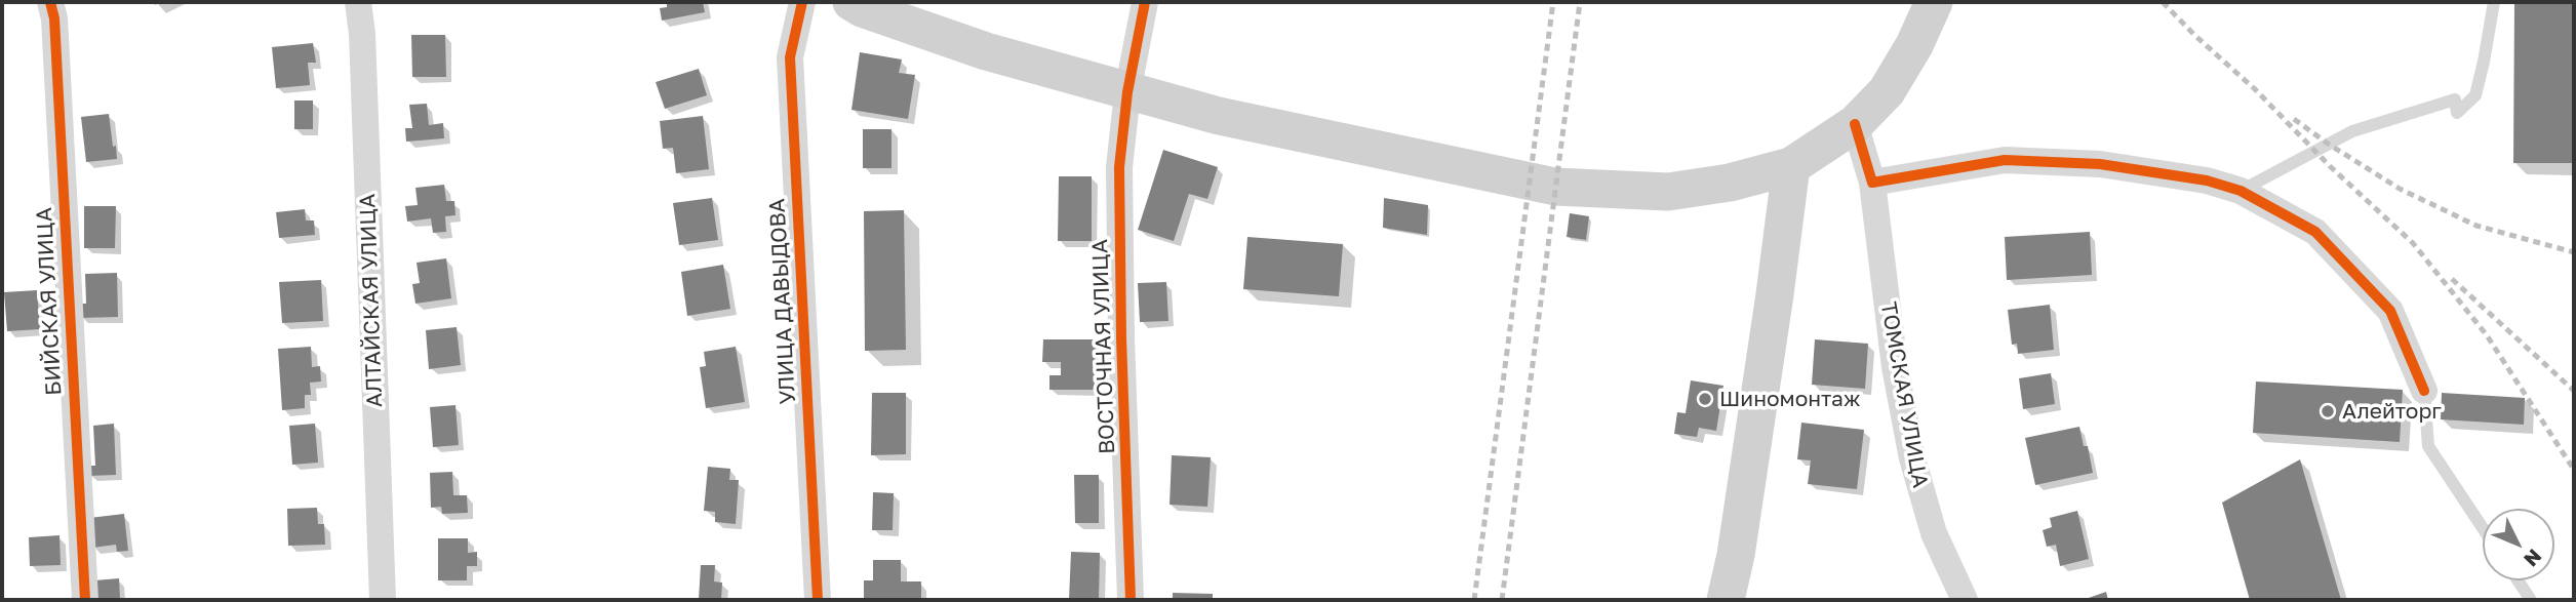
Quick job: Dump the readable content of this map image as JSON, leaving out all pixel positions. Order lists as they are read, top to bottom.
{
  "streets": {
    "street": [
      "АЛТАЙСКАЯ УЛИЦА",
      "БИЙСКАЯ УЛИЦА",
      "УЛИЦА ДАВЫДОВА",
      "ВОСТОЧНАЯ УЛИЦА",
      "ТОМСКАЯ УЛИЦА"
    ]
  },
  "places": ["Шиномонтаж", "Алейторг"],
  "north": "bottom right"
}
